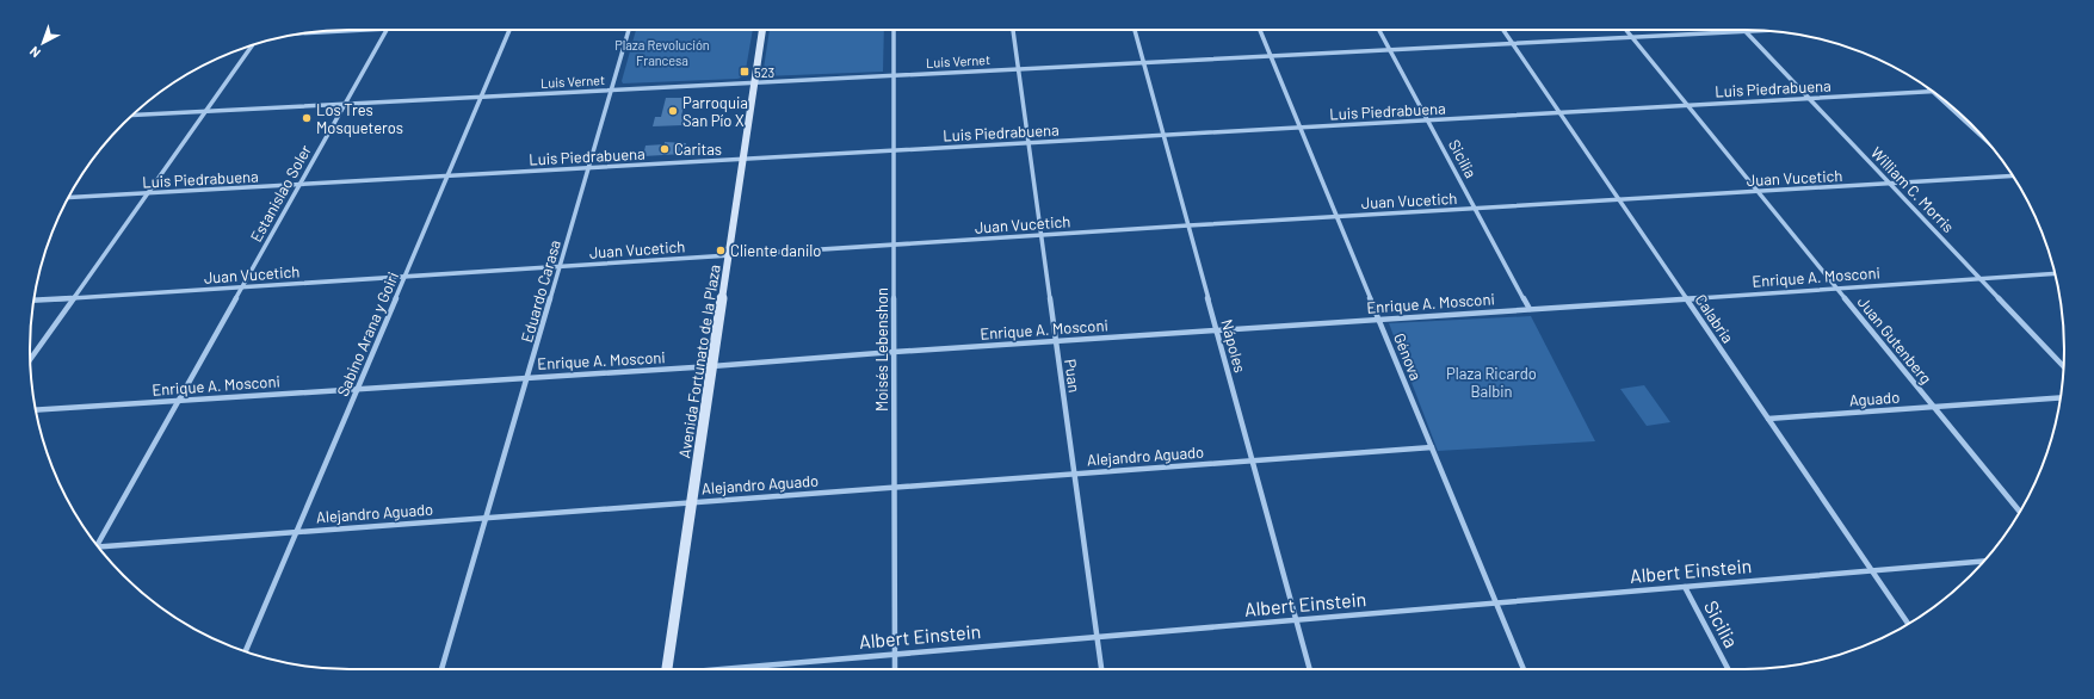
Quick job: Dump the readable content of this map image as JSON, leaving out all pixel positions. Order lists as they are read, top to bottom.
{
  "streets": {
    "main road": ["Avenida Fortunato de la Plaza"],
    "street": [
      "Luis Vernet",
      "Luis Piedrabuena",
      "Sicilia",
      "Juan Vucetich",
      "William C. Morris",
      "Estanislao Soler",
      "Enrique A. Mosconi",
      "Eduardo Carasa",
      "Calabria",
      "Sabino Arana y Goiri",
      "Juan Gutenberg",
      "Nápoles",
      "Moisés Lebenshon",
      "Génova",
      "Puan",
      "Aguado",
      "Alejandro Aguado",
      "Albert Einstein"
    ]
  },
  "crossings": [
    ["Luis Vernet", "Sicilia"],
    ["Luis Vernet", "William C. Morris"],
    ["Luis Vernet", "Estanislao Soler"],
    ["Luis Vernet", "Eduardo Carasa"],
    ["Luis Vernet", "Calabria"],
    ["Luis Vernet", "Sabino Arana y Goiri"],
    ["Luis Vernet", "Juan Gutenberg"],
    ["Luis Vernet", "Nápoles"],
    ["Luis Vernet", "Moisés Lebenshon"],
    ["Luis Vernet", "Génova"],
    ["Luis Vernet", "Avenida Fortunato de la Plaza"],
    ["Luis Vernet", "Puan"],
    ["Luis Piedrabuena", "Sicilia"],
    ["Luis Piedrabuena", "William C. Morris"],
    ["Luis Piedrabuena", "Estanislao Soler"],
    ["Luis Piedrabuena", "Eduardo Carasa"],
    ["Luis Piedrabuena", "Calabria"],
    ["Luis Piedrabuena", "Sabino Arana y Goiri"],
    ["Luis Piedrabuena", "Juan Gutenberg"],
    ["Luis Piedrabuena", "Nápoles"],
    ["Luis Piedrabuena", "Moisés Lebenshon"],
    ["Luis Piedrabuena", "Génova"],
    ["Luis Piedrabuena", "Avenida Fortunato de la Plaza"],
    ["Luis Piedrabuena", "Puan"],
    ["Sicilia", "Juan Vucetich"],
    ["Sicilia", "Enrique A. Mosconi"],
    ["Sicilia", "Albert Einstein"],
    ["Juan Vucetich", "William C. Morris"],
    ["Juan Vucetich", "Estanislao Soler"],
    ["Juan Vucetich", "Eduardo Carasa"],
    ["Juan Vucetich", "Calabria"],
    ["Juan Vucetich", "Sabino Arana y Goiri"],
    ["Juan Vucetich", "Juan Gutenberg"],
    ["Juan Vucetich", "Nápoles"],
    ["Juan Vucetich", "Moisés Lebenshon"],
    ["Juan Vucetich", "Génova"],
    ["Juan Vucetich", "Avenida Fortunato de la Plaza"],
    ["Juan Vucetich", "Puan"],
    ["William C. Morris", "Enrique A. Mosconi"],
    ["Estanislao Soler", "Enrique A. Mosconi"],
    ["Enrique A. Mosconi", "Eduardo Carasa"],
    ["Enrique A. Mosconi", "Calabria"],
    ["Enrique A. Mosconi", "Sabino Arana y Goiri"],
    ["Enrique A. Mosconi", "Juan Gutenberg"],
    ["Enrique A. Mosconi", "Nápoles"],
    ["Enrique A. Mosconi", "Moisés Lebenshon"],
    ["Enrique A. Mosconi", "Génova"],
    ["Enrique A. Mosconi", "Avenida Fortunato de la Plaza"],
    ["Enrique A. Mosconi", "Puan"],
    ["Eduardo Carasa", "Alejandro Aguado"],
    ["Calabria", "Aguado"],
    ["Calabria", "Albert Einstein"],
    ["Sabino Arana y Goiri", "Alejandro Aguado"],
    ["Juan Gutenberg", "Aguado"],
    ["Nápoles", "Alejandro Aguado"],
    ["Nápoles", "Albert Einstein"],
    ["Moisés Lebenshon", "Alejandro Aguado"],
    ["Moisés Lebenshon", "Albert Einstein"],
    ["Génova", "Alejandro Aguado"],
    ["Génova", "Albert Einstein"],
    ["Avenida Fortunato de la Plaza", "Alejandro Aguado"],
    ["Puan", "Alejandro Aguado"],
    ["Puan", "Albert Einstein"]
  ],
  "parks": ["Plaza Revolución Francesa", "Plaza Ricardo Balbin"],
  "places": {
    "transit": ["523"],
    "other": [
      "Parroquia San Pío X",
      "Los Tres Mosqueteros",
      "Caritas",
      "Cliente danilo"
    ]
  },
  "north": "bottom left"
}
